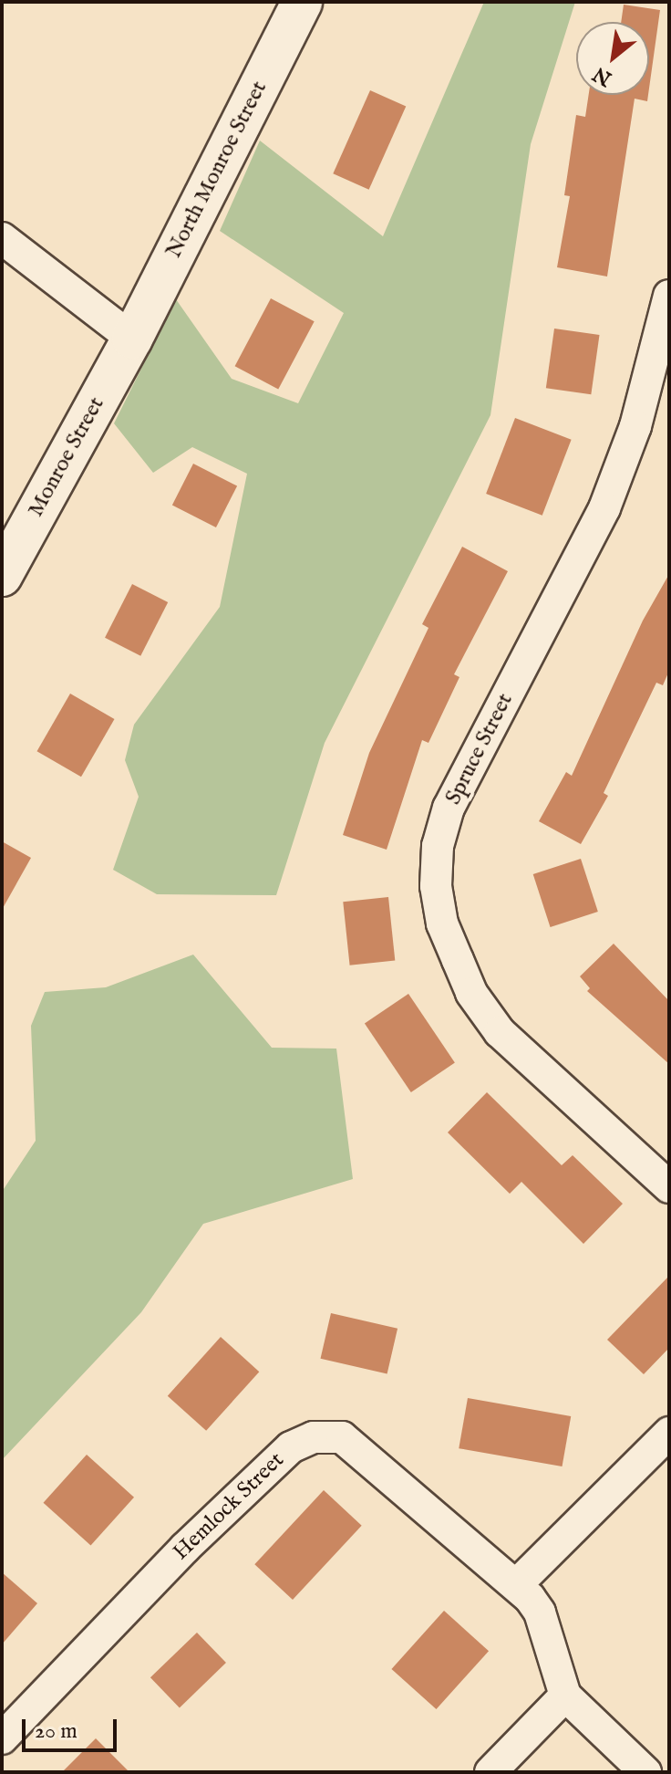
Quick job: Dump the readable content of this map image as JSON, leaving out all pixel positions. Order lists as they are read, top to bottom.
{
  "streets": {
    "main road": ["North Monroe Street", "Monroe Street"],
    "street": ["Spruce Street", "Hemlock Street"]
  },
  "crossings": [
    ["North Monroe Street", "Monroe Street"]
  ],
  "scale_bar": "20 m",
  "north": "bottom left"
}
